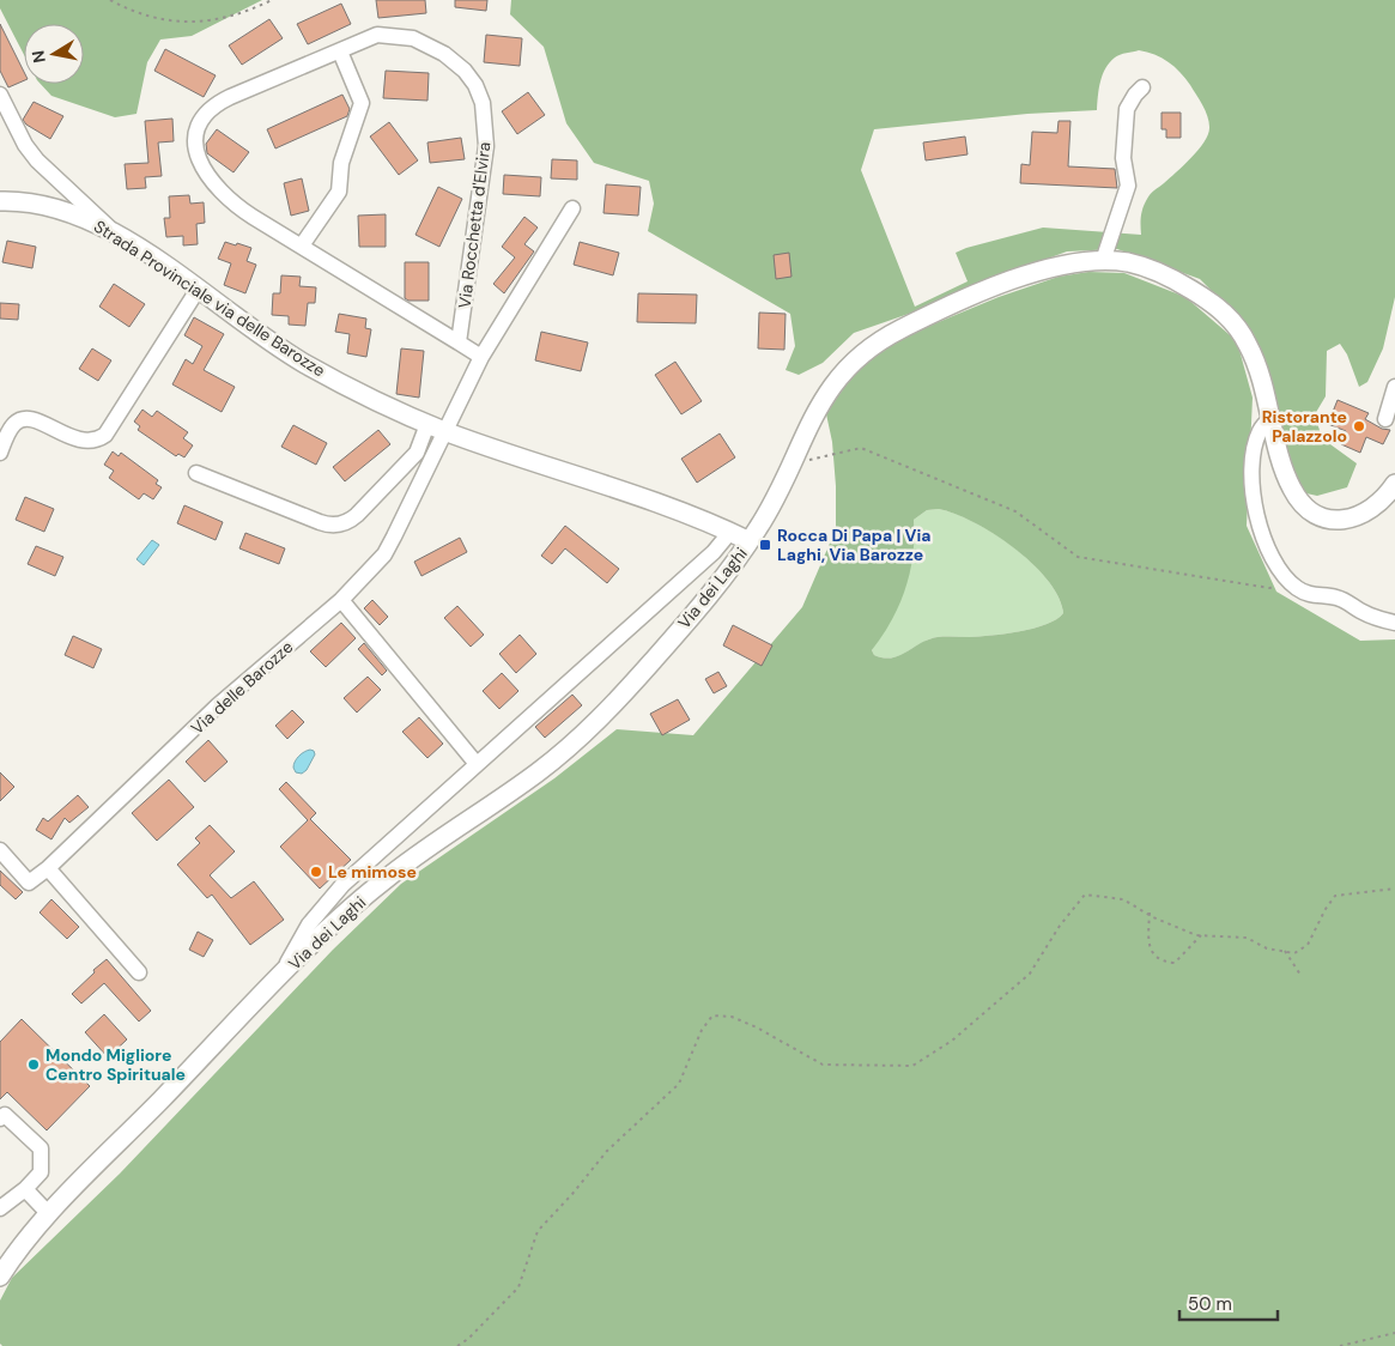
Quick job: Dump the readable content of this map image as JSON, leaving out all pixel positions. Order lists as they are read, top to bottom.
{
  "streets": {
    "main road": ["Strada Provinciale via delle Barozze", "Via dei Laghi"],
    "street": ["Via Rocchetta d'Elvira", "Via delle Barozze"]
  },
  "crossings": [
    ["Strada Provinciale via delle Barozze", "Via dei Laghi"],
    ["Strada Provinciale via delle Barozze", "Via delle Barozze"]
  ],
  "places": {
    "other": ["Ristorante Palazzolo", "Le mimose", "Mondo Migliore Centro Spirituale"],
    "transit": ["Rocca Di Papa | Via Laghi, Via Barozze"]
  },
  "scale_bar": "50 m",
  "north": "left"
}
